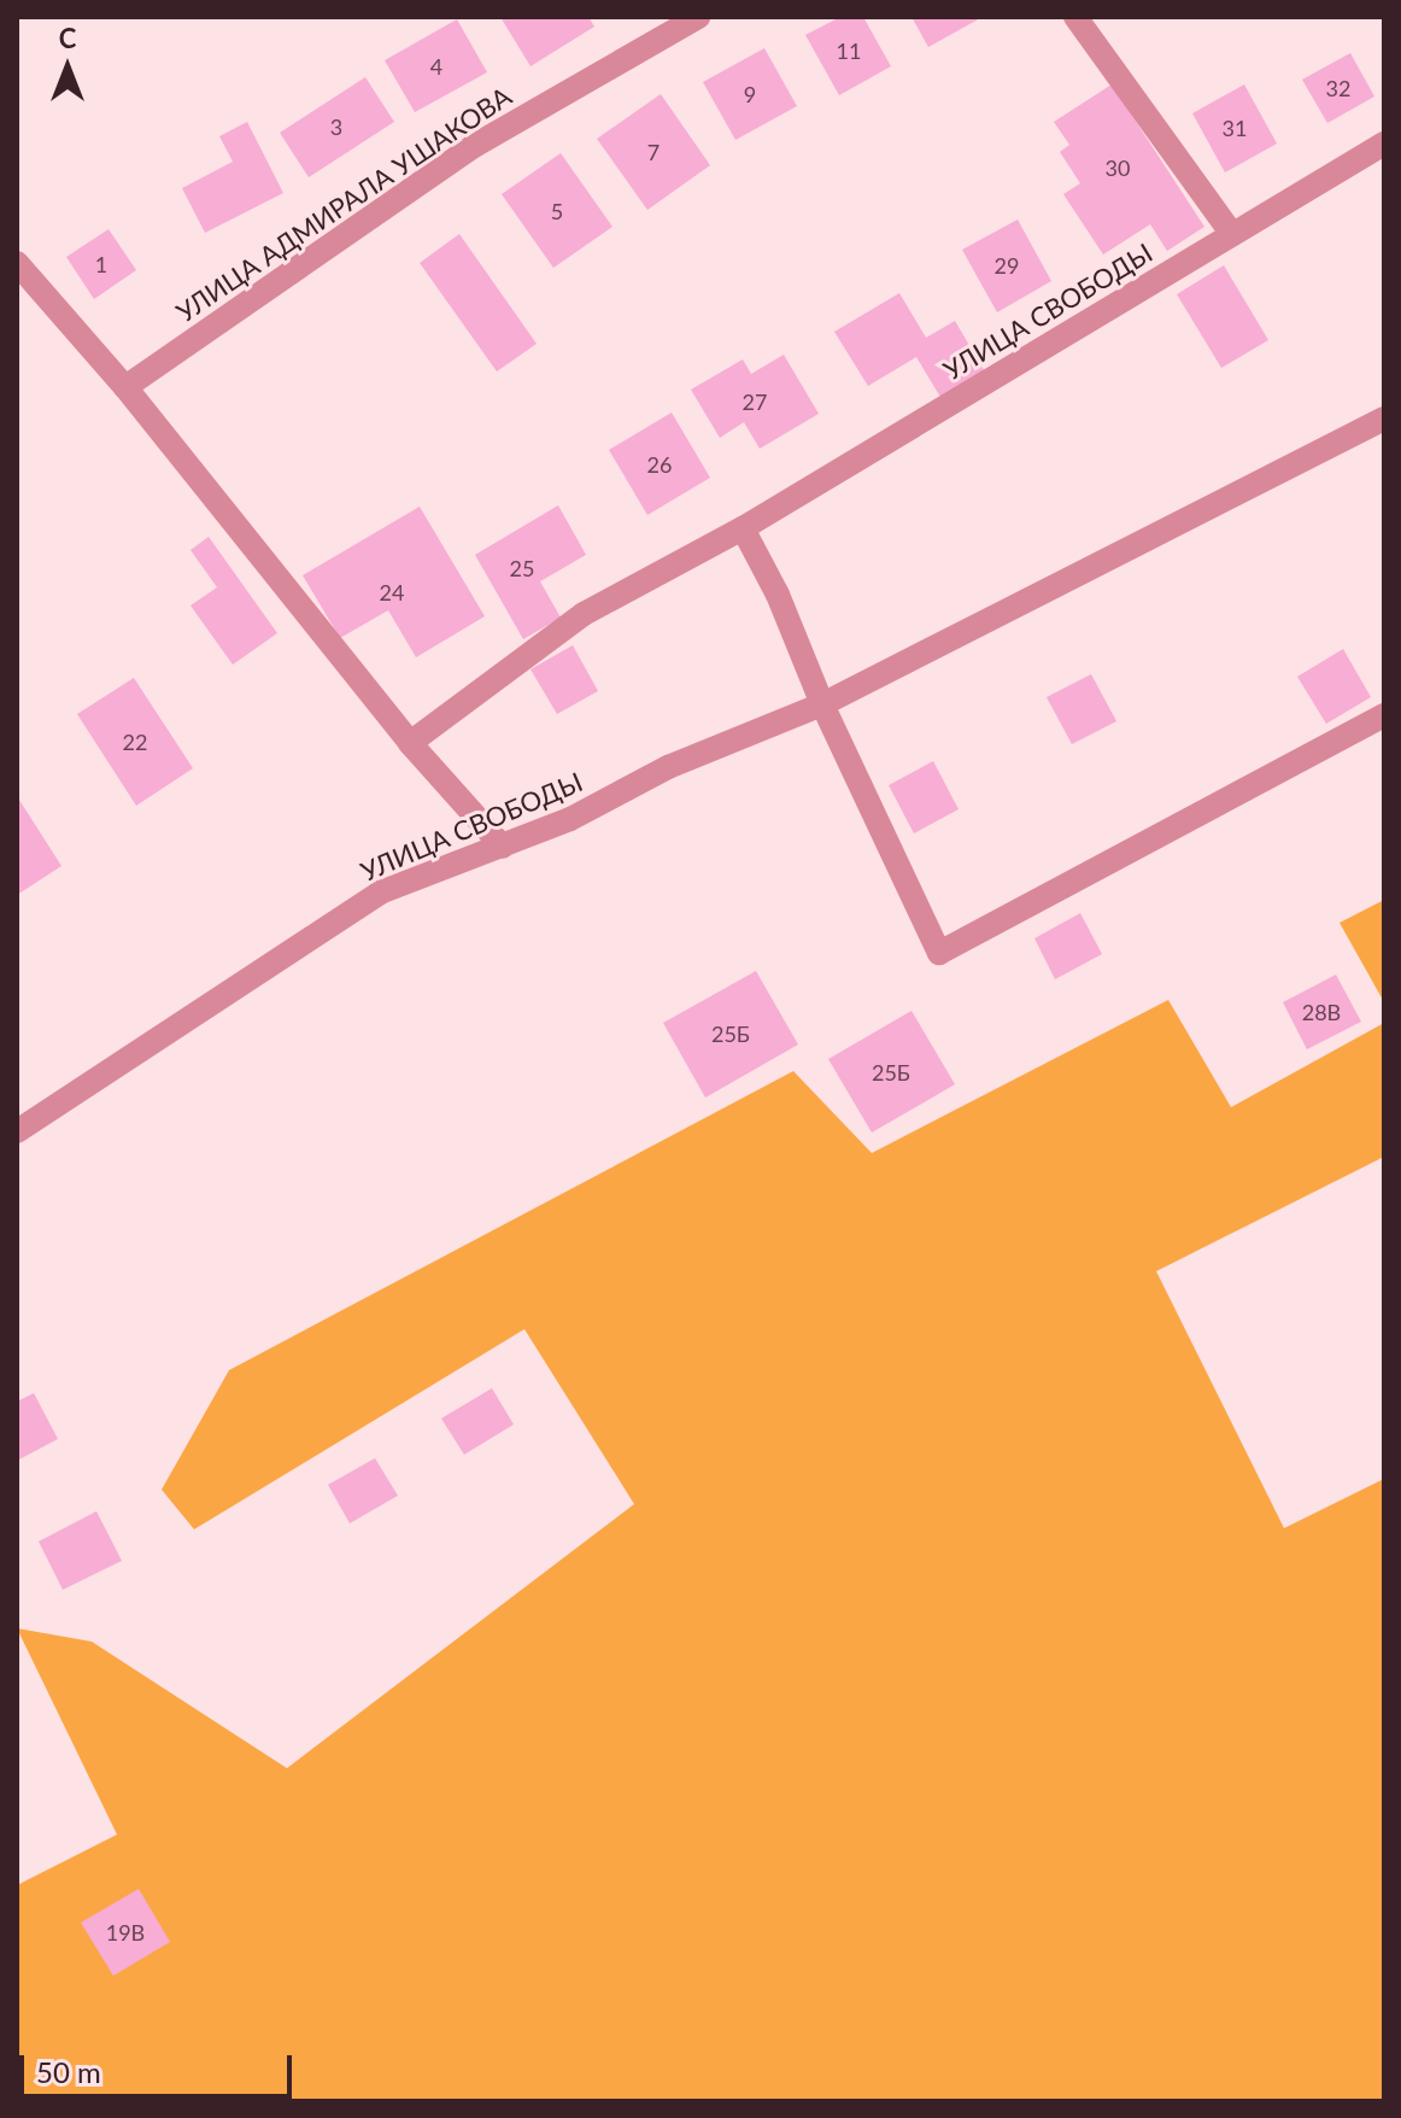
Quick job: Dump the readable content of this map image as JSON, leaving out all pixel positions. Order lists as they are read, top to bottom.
{
  "streets": {
    "street": ["УЛИЦА АДМИРАЛА УШАКОВА", "УЛИЦА СВОБОДЫ"]
  },
  "house_numbers": [
    "11",
    "4",
    "32",
    "9",
    "3",
    "31",
    "7",
    "30",
    "5",
    "1",
    "29",
    "27",
    "26",
    "25",
    "24",
    "22",
    "28В",
    "25Б",
    "25Б",
    "19В"
  ],
  "scale_bar": "50 m",
  "north": "top"
}
